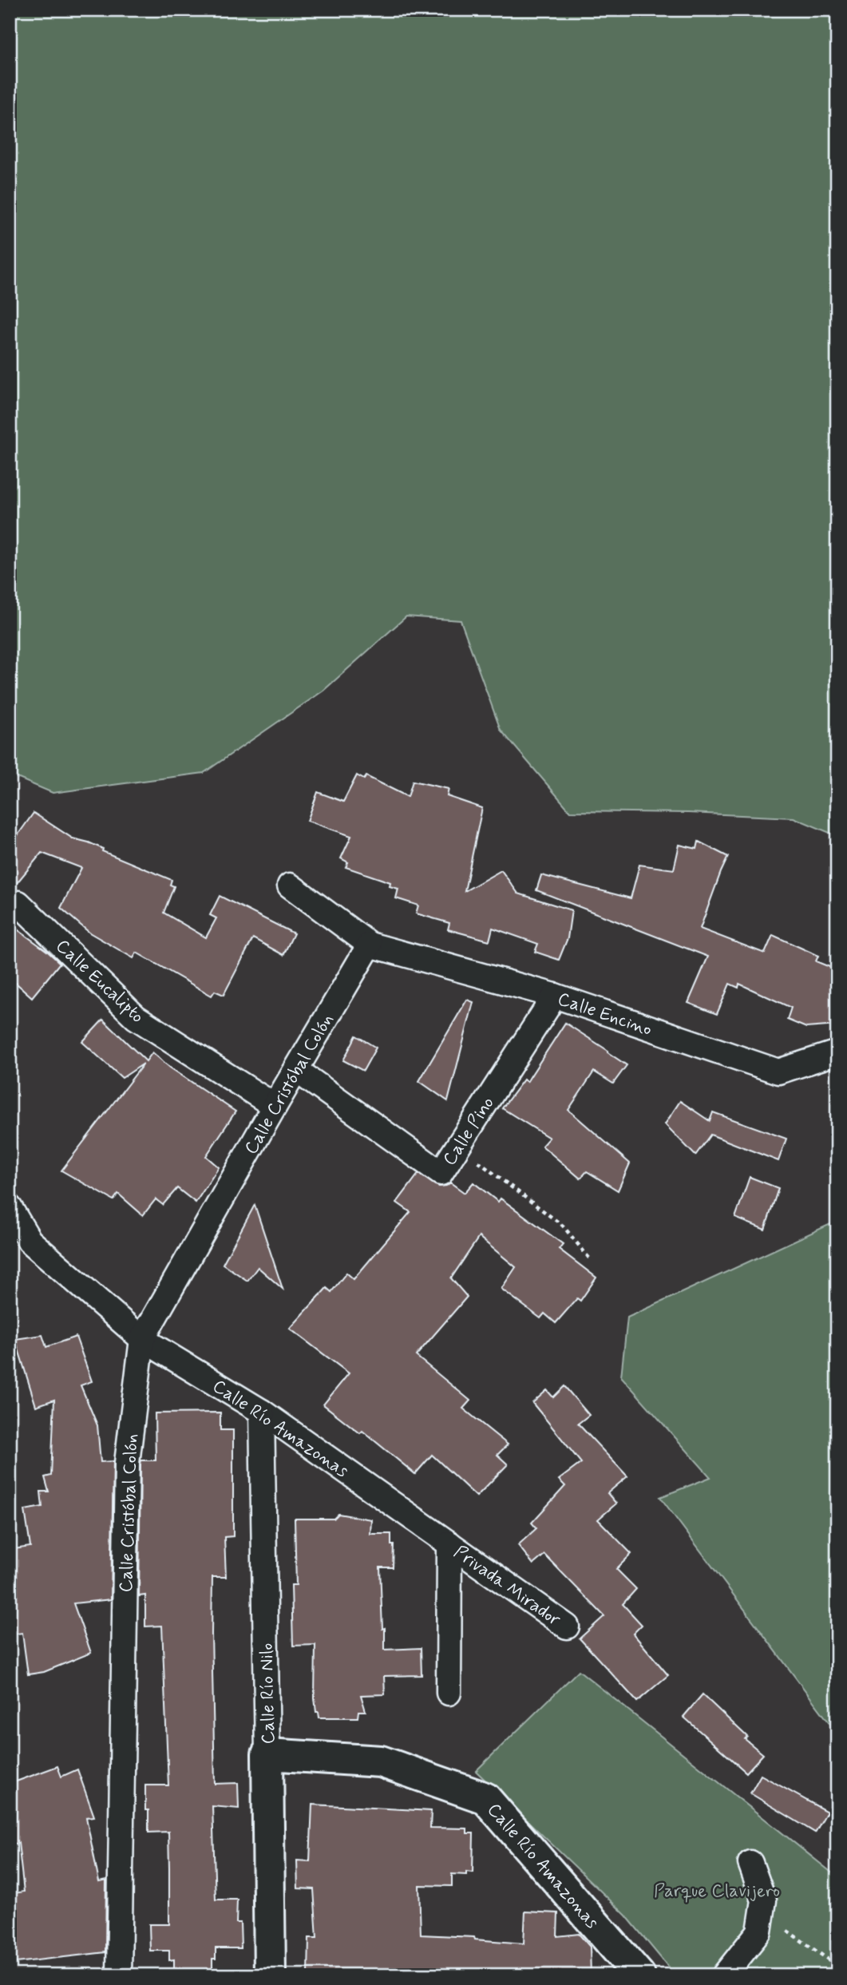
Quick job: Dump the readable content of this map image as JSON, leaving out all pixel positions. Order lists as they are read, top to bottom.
{
  "streets": {
    "street": [
      "Calle Eucalipto",
      "Calle Encino",
      "Calle Cristóbal Colón",
      "Calle Pino",
      "Calle Río Amazonas",
      "Privada Mirador",
      "Calle Río Nilo"
    ]
  },
  "crossings": [
    ["Calle Eucalipto", "Calle Cristóbal Colón"],
    ["Calle Encino", "Calle Cristóbal Colón"],
    ["Calle Encino", "Calle Pino"],
    ["Calle Cristóbal Colón", "Calle Pino"],
    ["Calle Cristóbal Colón", "Calle Río Amazonas"],
    ["Calle Río Amazonas", "Privada Mirador"],
    ["Calle Río Amazonas", "Calle Río Nilo"]
  ],
  "parks": ["Parque Clavijero"]
}
